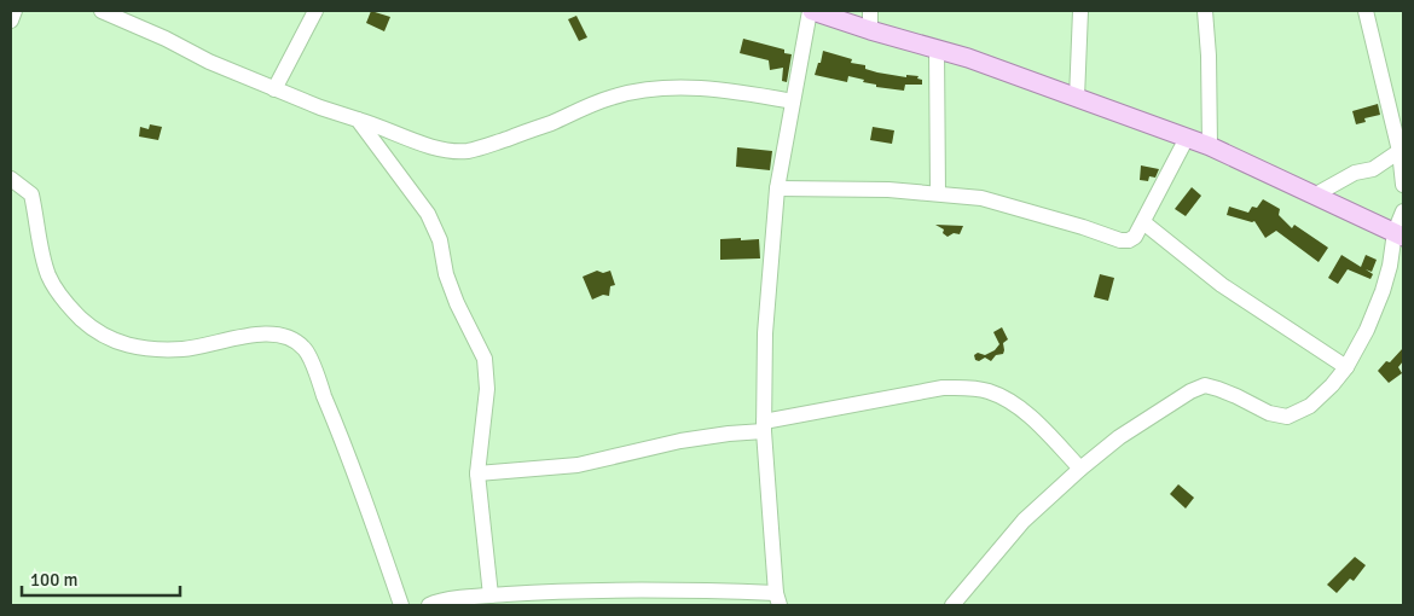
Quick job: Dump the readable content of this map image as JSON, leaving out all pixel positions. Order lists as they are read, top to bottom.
{
  "scale_bar": "100 m"
}
